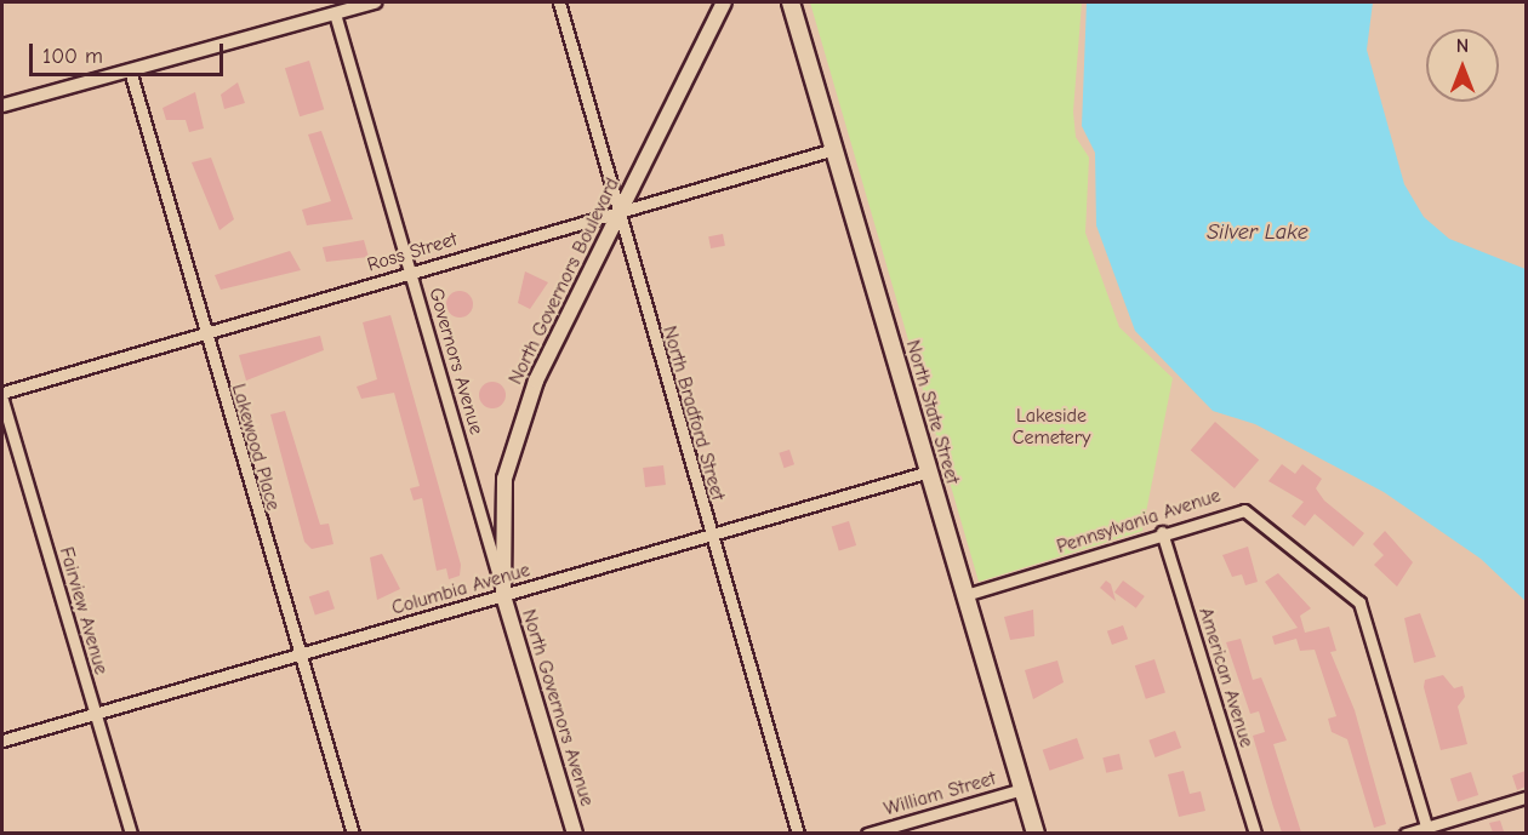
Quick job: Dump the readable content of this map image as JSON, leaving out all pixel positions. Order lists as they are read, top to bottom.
{
  "streets": {
    "main road": ["North Governors Boulevard", "North State Street", "North Governors Avenue"],
    "street": [
      "Ross Street",
      "Governors Avenue",
      "North Bradford Street",
      "Lakewood Place",
      "Pennsylvania Avenue",
      "Columbia Avenue",
      "Fairview Avenue",
      "American Avenue",
      "William Street"
    ]
  },
  "crossings": [
    ["Ross Street", "North Governors Boulevard"],
    ["Ross Street", "Governors Avenue"],
    ["Ross Street", "North State Street"],
    ["Ross Street", "North Bradford Street"],
    ["Ross Street", "Lakewood Place"],
    ["North Governors Boulevard", "Governors Avenue"],
    ["North Governors Boulevard", "North Bradford Street"],
    ["North Governors Boulevard", "Columbia Avenue"],
    ["North Governors Boulevard", "North Governors Avenue"],
    ["Governors Avenue", "Columbia Avenue"],
    ["Governors Avenue", "North Governors Avenue"],
    ["North State Street", "Pennsylvania Avenue"],
    ["North State Street", "Columbia Avenue"],
    ["North State Street", "William Street"],
    ["North Bradford Street", "Columbia Avenue"],
    ["Lakewood Place", "Columbia Avenue"],
    ["Pennsylvania Avenue", "American Avenue"],
    ["Columbia Avenue", "Fairview Avenue"],
    ["Columbia Avenue", "North Governors Avenue"]
  ],
  "water": ["Silver Lake"],
  "parks": ["Lakeside Cemetery"],
  "scale_bar": "100 m",
  "north": "top"
}
